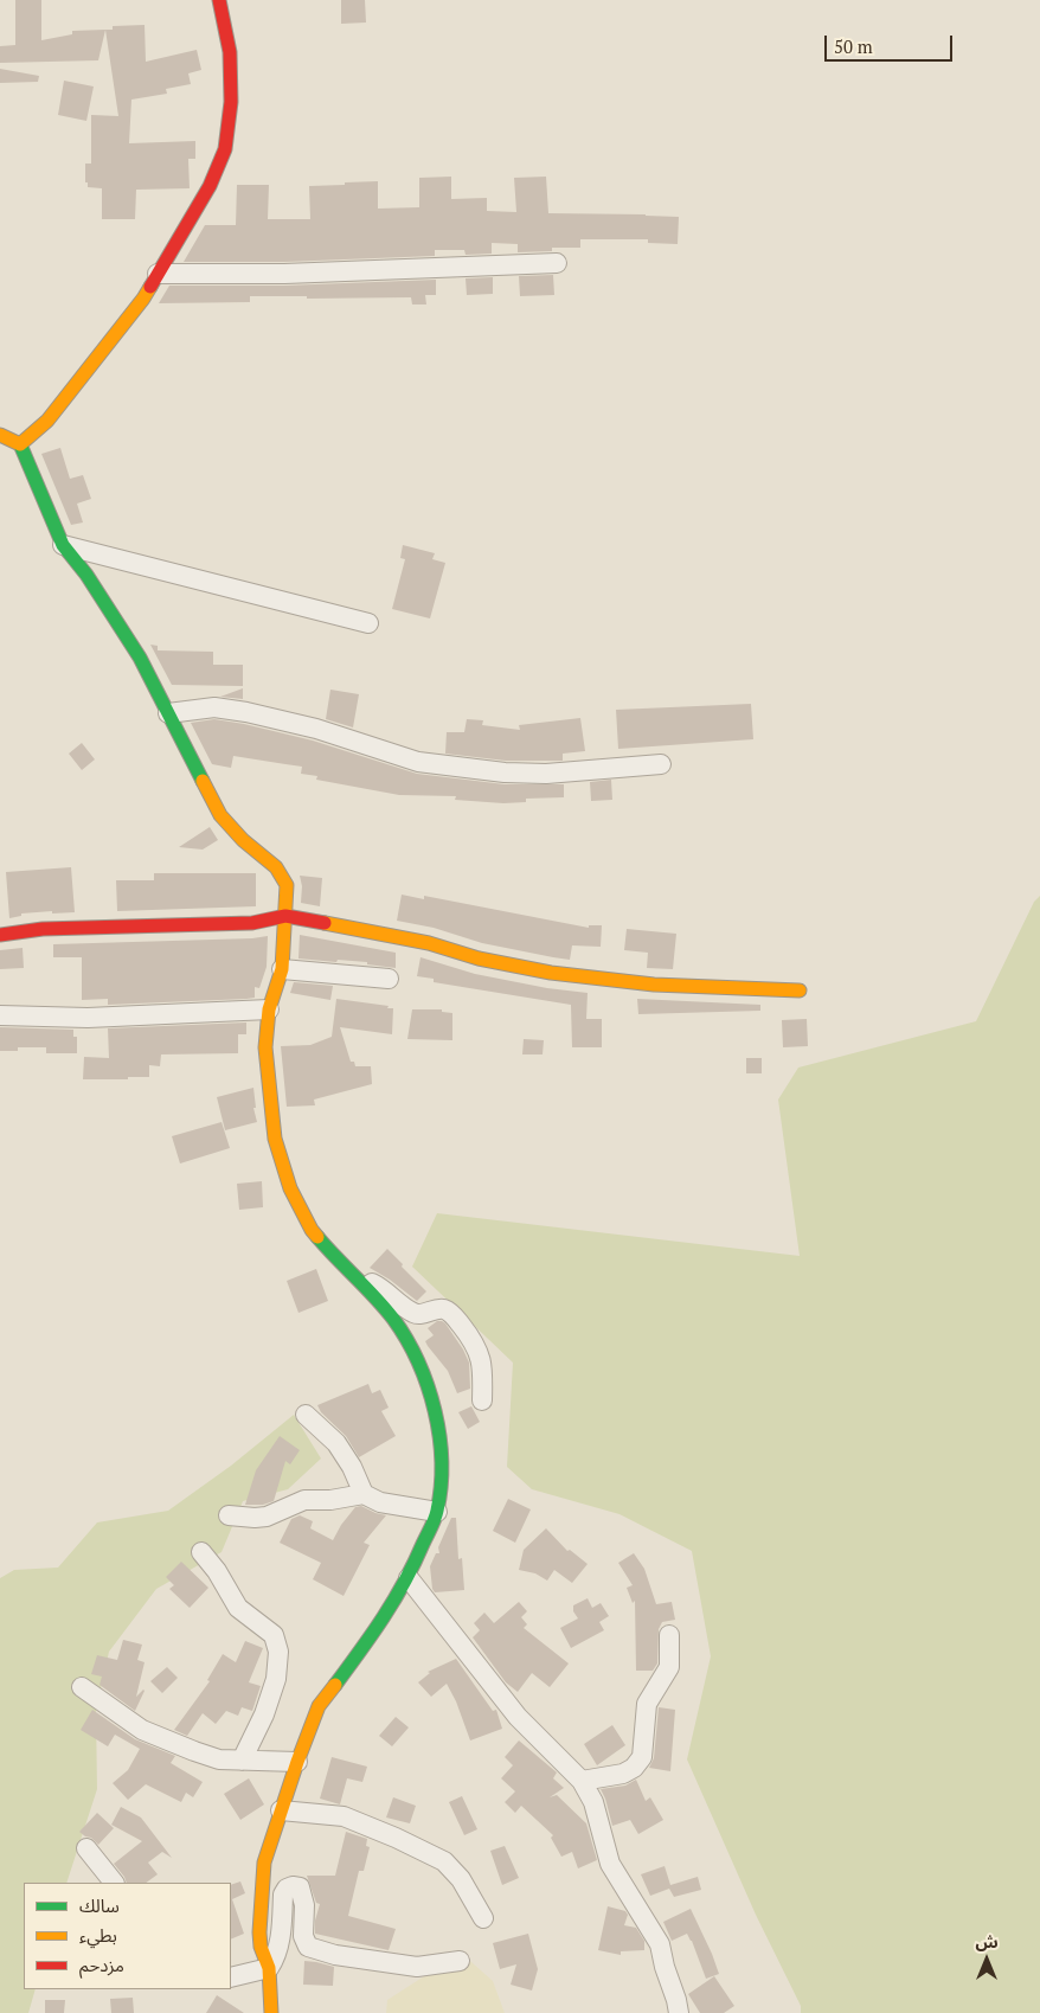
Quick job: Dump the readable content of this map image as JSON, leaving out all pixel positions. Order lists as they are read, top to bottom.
{
  "legend": ["سالك", "بطيء", "مزدحم"],
  "scale_bar": "50 m",
  "north": "top"
}
